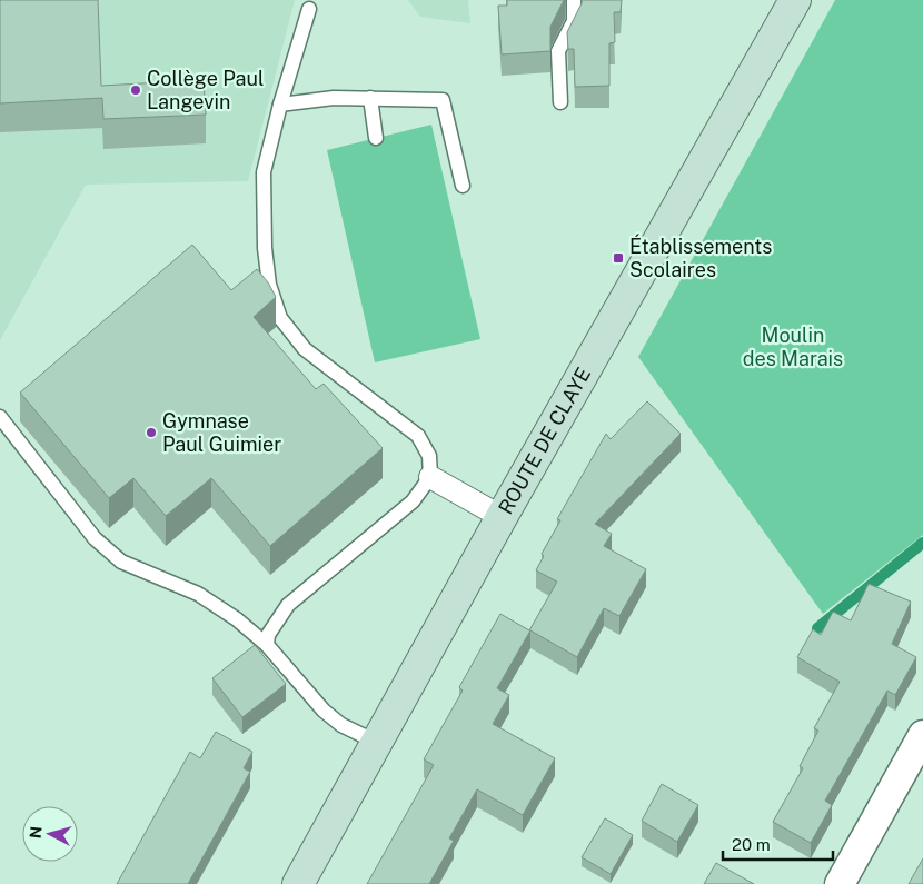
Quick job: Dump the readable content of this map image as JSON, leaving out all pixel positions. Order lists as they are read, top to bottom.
{
  "streets": {
    "main road": ["ROUTE DE CLAYE"]
  },
  "parks": ["Moulin des Marais"],
  "places": {
    "other": ["Collège Paul Langevin", "Gymnase Paul Guimier"],
    "transit": ["Établissements Scolaires"]
  },
  "scale_bar": "20 m",
  "north": "left"
}
